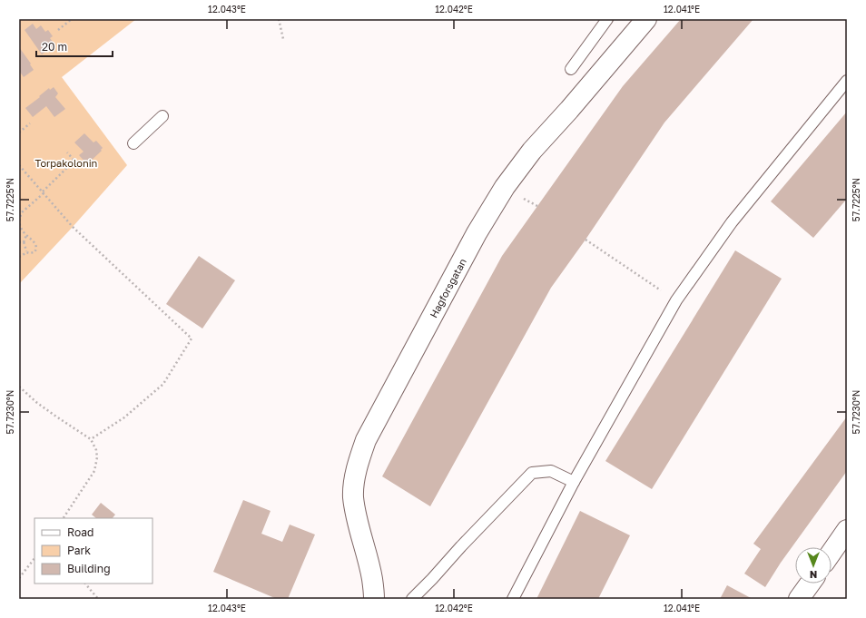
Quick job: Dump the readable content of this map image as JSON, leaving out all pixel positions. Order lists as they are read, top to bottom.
{
  "streets": {
    "street": ["Hagforsgatan"]
  },
  "parks": ["Torpakolonin"],
  "legend": ["Road", "Park", "Building"],
  "scale_bar": "20 m",
  "north": "bottom",
  "coordinates": [
    "12.043°E",
    "12.042°E",
    "12.041°E",
    "57.7225°N",
    "57.7230°N"
  ]
}
